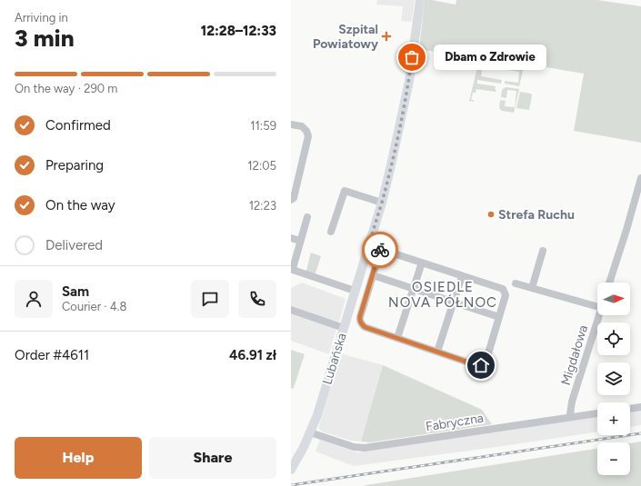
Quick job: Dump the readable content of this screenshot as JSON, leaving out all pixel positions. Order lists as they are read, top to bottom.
{
  "streets": {
    "main road": ["Lubańska"],
    "street": ["Migdałowa", "Fabryczna"]
  },
  "crossings": [
    ["Migdałowa", "Fabryczna"],
    ["Lubańska", "Fabryczna"]
  ],
  "districts": ["OSIEDLE NOVA PÓŁNOC"],
  "places": {
    "health": ["Szpital Powiatowy"],
    "other": ["Dbam o Zdrowie", "Strefa Ruchu"]
  },
  "north": "right",
  "page": {
    "heading": ["3 min", "Arriving in", "12:28–12:33"],
    "panel": [
      "Sam",
      "Courier · 4.8",
      "Order #4611",
      "46.91 zł"
    ],
    "bubble": "Dbam o Zdrowie",
    "bar": "On the way · 290 m",
    "list": [
      ["Confirmed", "11:59"],
      ["Preparing", "12:05"],
      ["On the way", "12:23"],
      "Delivered"
    ],
    "map_buttons": ["+", "−"],
    "buttons": ["Help", "Share"]
  }
}
